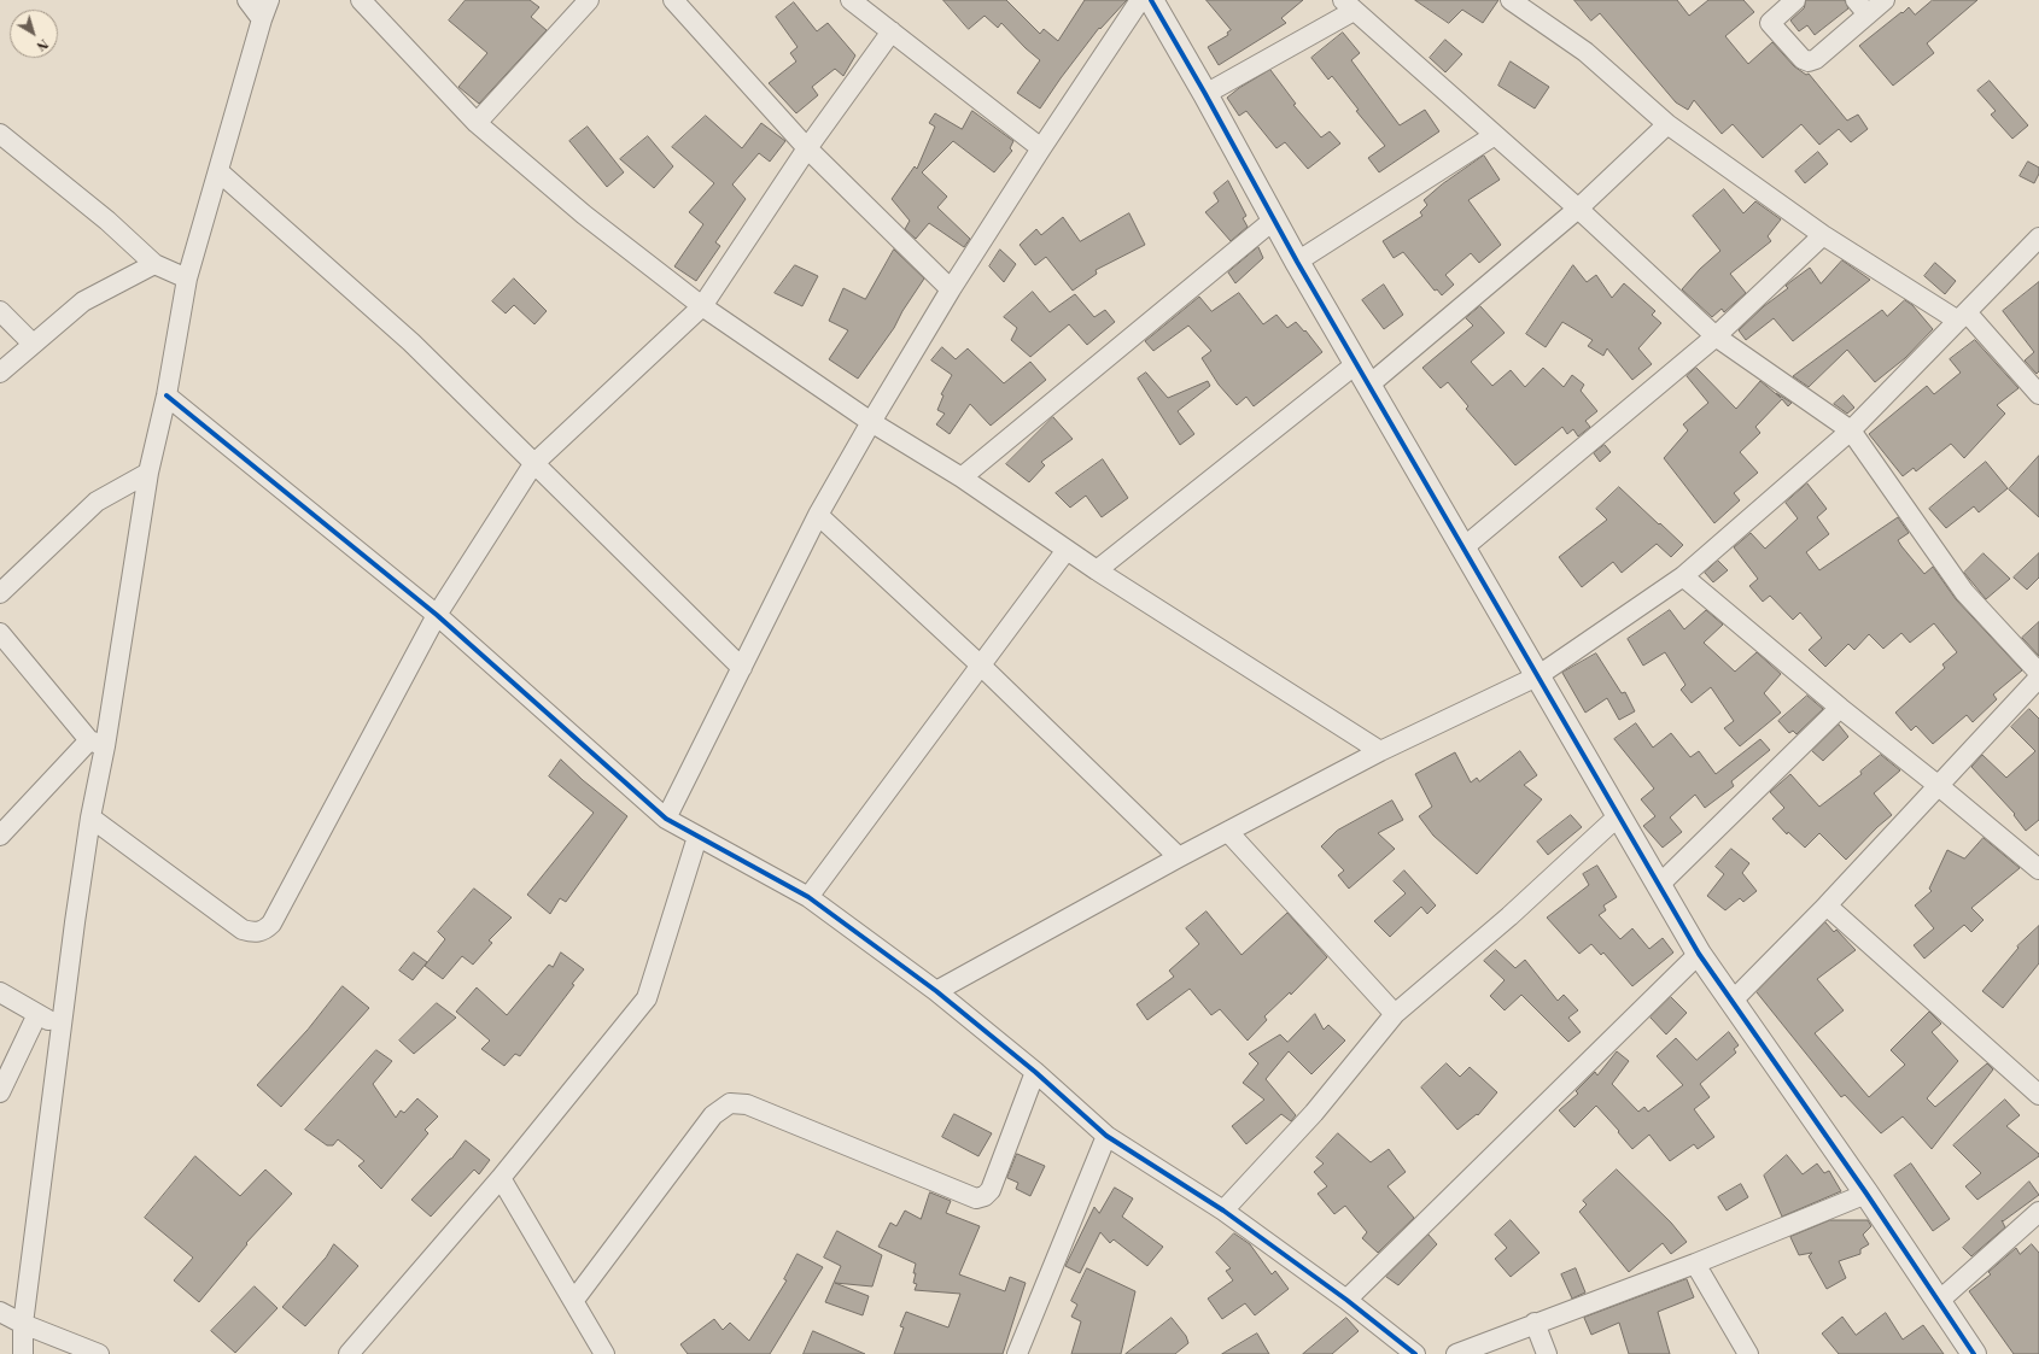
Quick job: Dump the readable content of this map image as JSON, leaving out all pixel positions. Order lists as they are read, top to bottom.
{
  "north": "bottom right"
}
